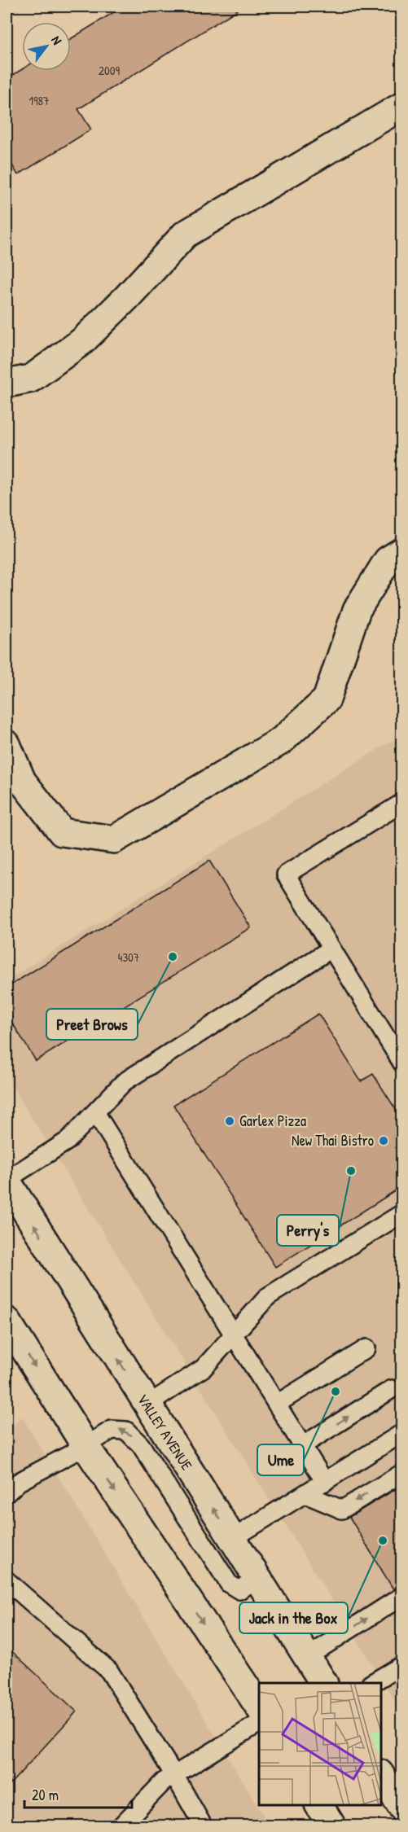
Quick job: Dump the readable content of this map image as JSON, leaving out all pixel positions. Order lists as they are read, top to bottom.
{
  "streets": {
    "main road": ["VALLEY AVENUE"]
  },
  "places": [
    "Preet Brows",
    "Garlex Pizza",
    "New Thai Bistro",
    "Perry's",
    "Ume",
    "Jack in the Box"
  ],
  "house_numbers": ["2009", "1987", "4307"],
  "scale_bar": "20 m",
  "north": "top right"
}
